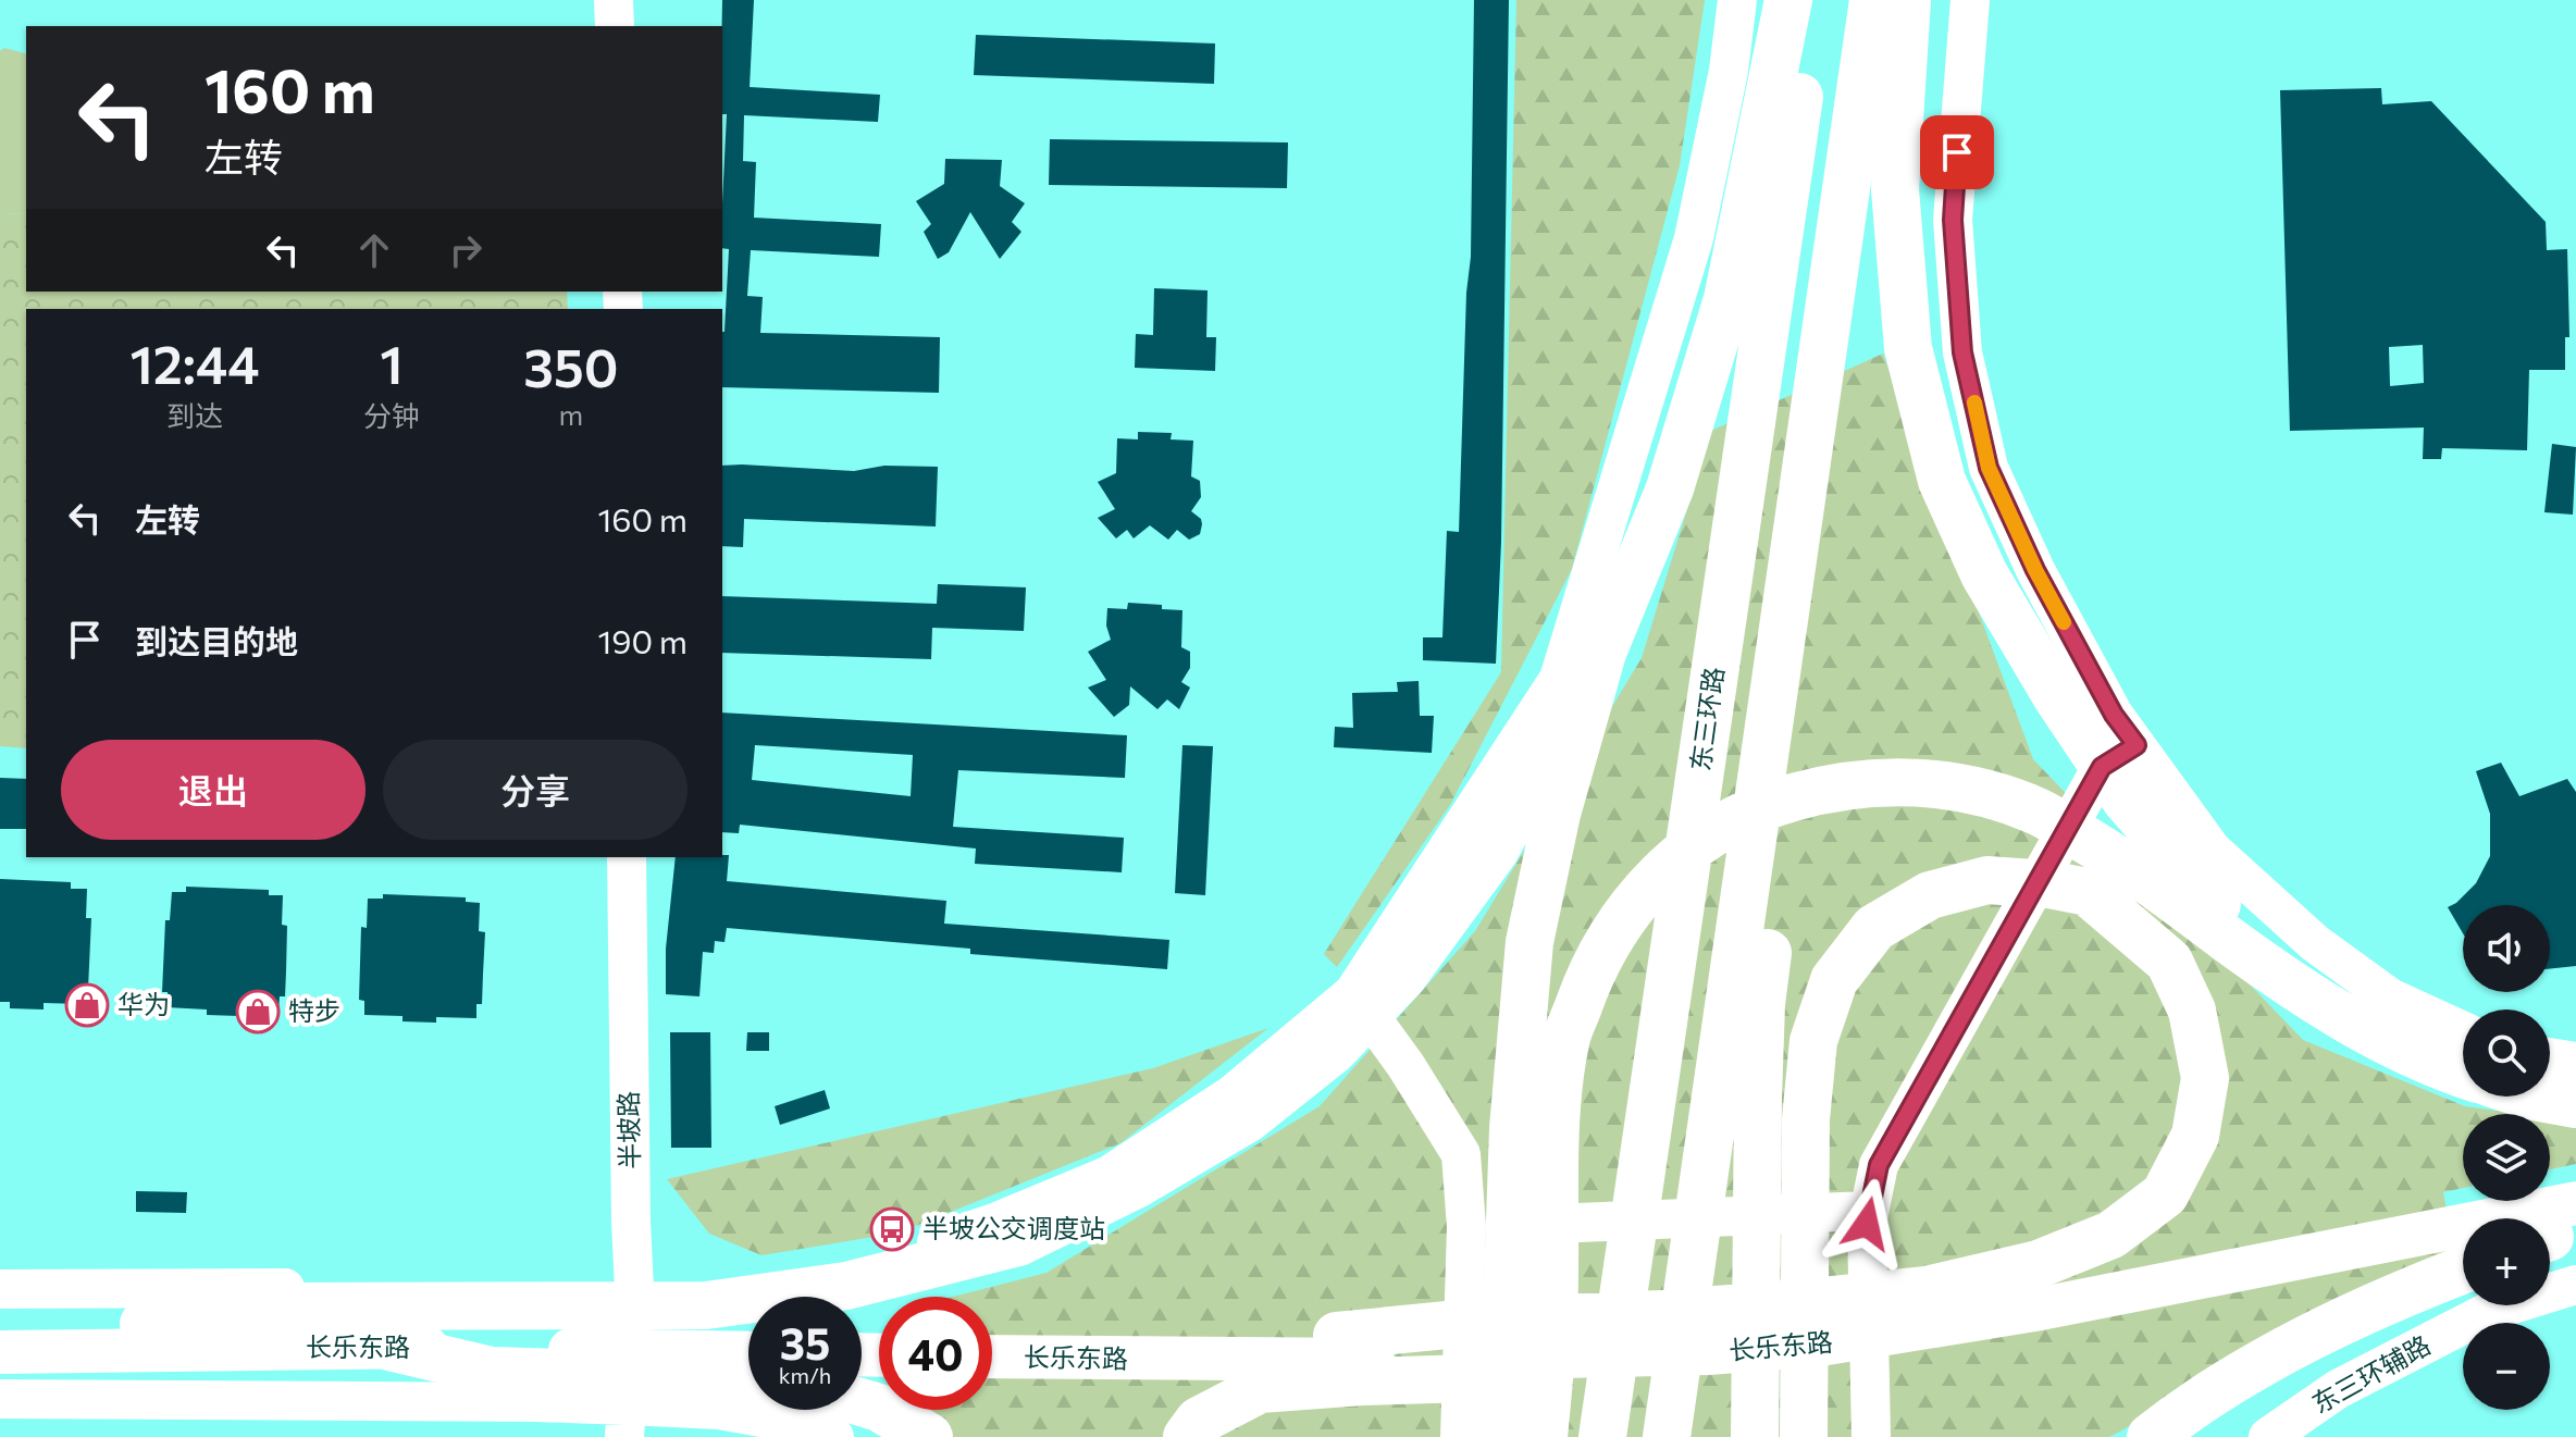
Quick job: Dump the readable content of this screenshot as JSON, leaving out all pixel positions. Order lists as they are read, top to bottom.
{
  "streets": {
    "highway": ["东三环路"],
    "main road": ["半坡路", "长乐东路", "东三环辅路"]
  },
  "places": {
    "shop": ["华为", "特步"],
    "bus stop": ["半坡公交调度站"]
  },
  "page": {
    "turn": ["160 m", "左转"],
    "eta": [
      "12:44",
      "到达",
      "1",
      "分钟",
      "350",
      "m"
    ],
    "list": [
      {
        "name": "左转",
        "value": "160 m"
      },
      {
        "name": "到达目的地",
        "value": "190 m"
      }
    ],
    "buttons": ["退出", "分享"],
    "map_buttons": ["+", "−"],
    "speed": "35 km/h",
    "limit": "40"
  }
}
